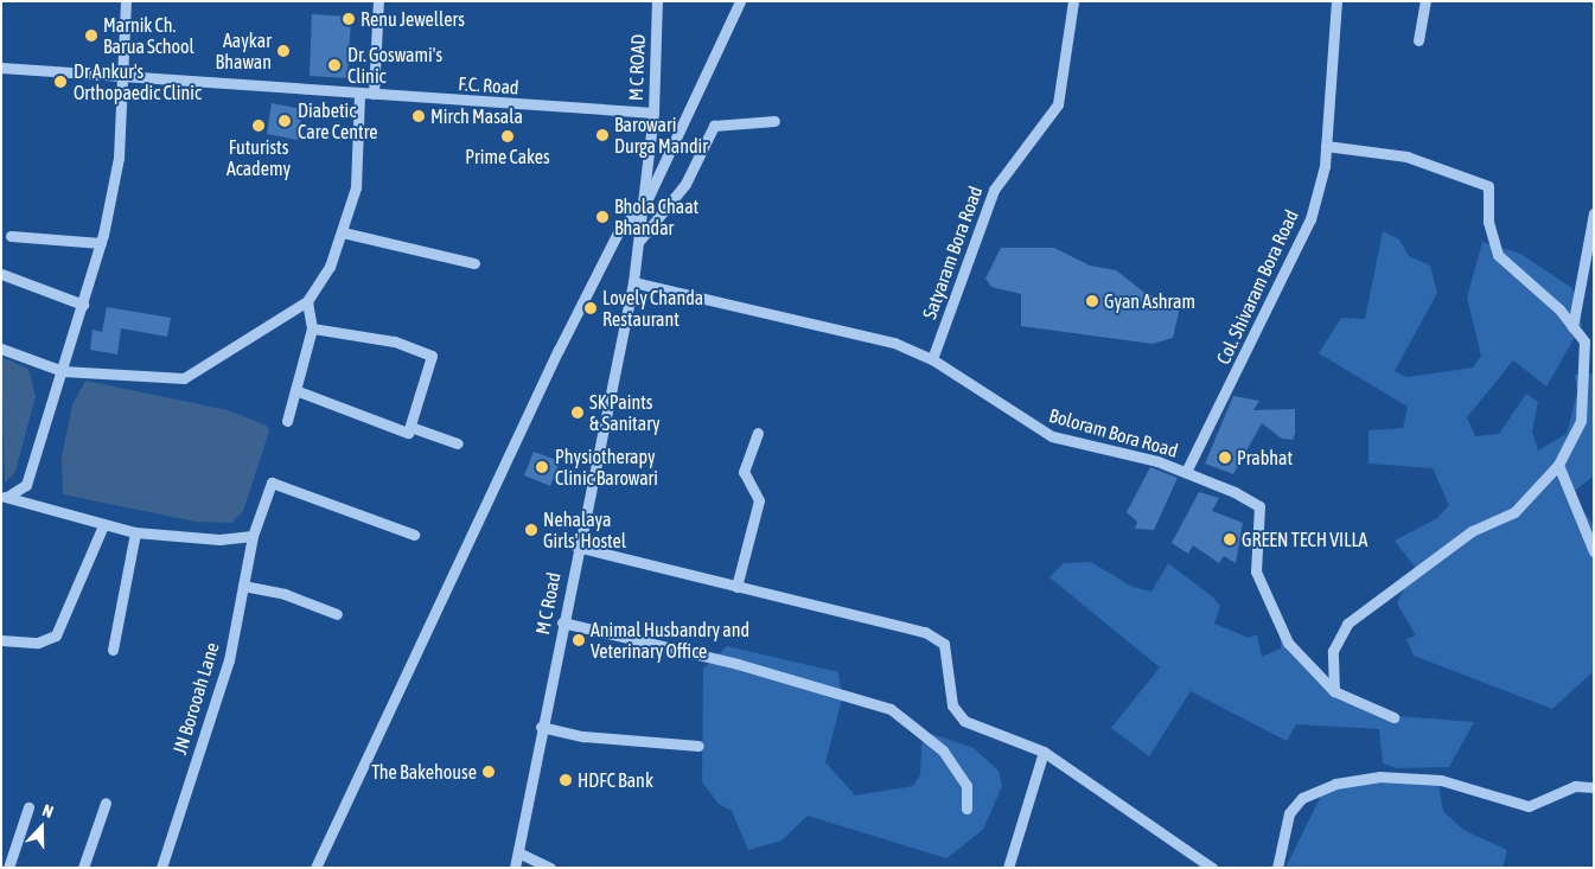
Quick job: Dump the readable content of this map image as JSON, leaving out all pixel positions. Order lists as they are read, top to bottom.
{
  "streets": {
    "street": [
      "M C ROAD",
      "F.C. Road",
      "Satyaram Bora Road",
      "Col. Shivaram Bora Road",
      "Boloram Bora Road",
      "M C Road",
      "JN Borooah Lane"
    ]
  },
  "crossings": [
    ["M C ROAD", "F.C. Road"],
    ["M C ROAD", "M C Road"],
    ["Satyaram Bora Road", "Boloram Bora Road"],
    ["Col. Shivaram Bora Road", "Boloram Bora Road"],
    ["Boloram Bora Road", "M C Road"]
  ],
  "places": [
    "Renu Jewellers",
    "Marnik Ch. Barua School",
    "Aaykar Bhawan",
    "Dr. Goswami's Clinic",
    "Dr Ankur's Orthopaedic Clinic",
    "Mirch Masala",
    "Diabetic Care Centre",
    "Futurists Academy",
    "Barowari Durga Mandir",
    "Prime Cakes",
    "Bhola Chaat Bhandar",
    "Gyan Ashram",
    "Lovely Chanda Restaurant",
    "SK Paints & Sanitary",
    "Prabhat",
    "Physiotherapy Clinic Barowari",
    "Nehalaya Girls' Hostel",
    "GREEN TECH VILLA",
    "Animal Husbandry and Veterinary Office",
    "The Bakehouse",
    "HDFC Bank"
  ],
  "north": "top"
}
